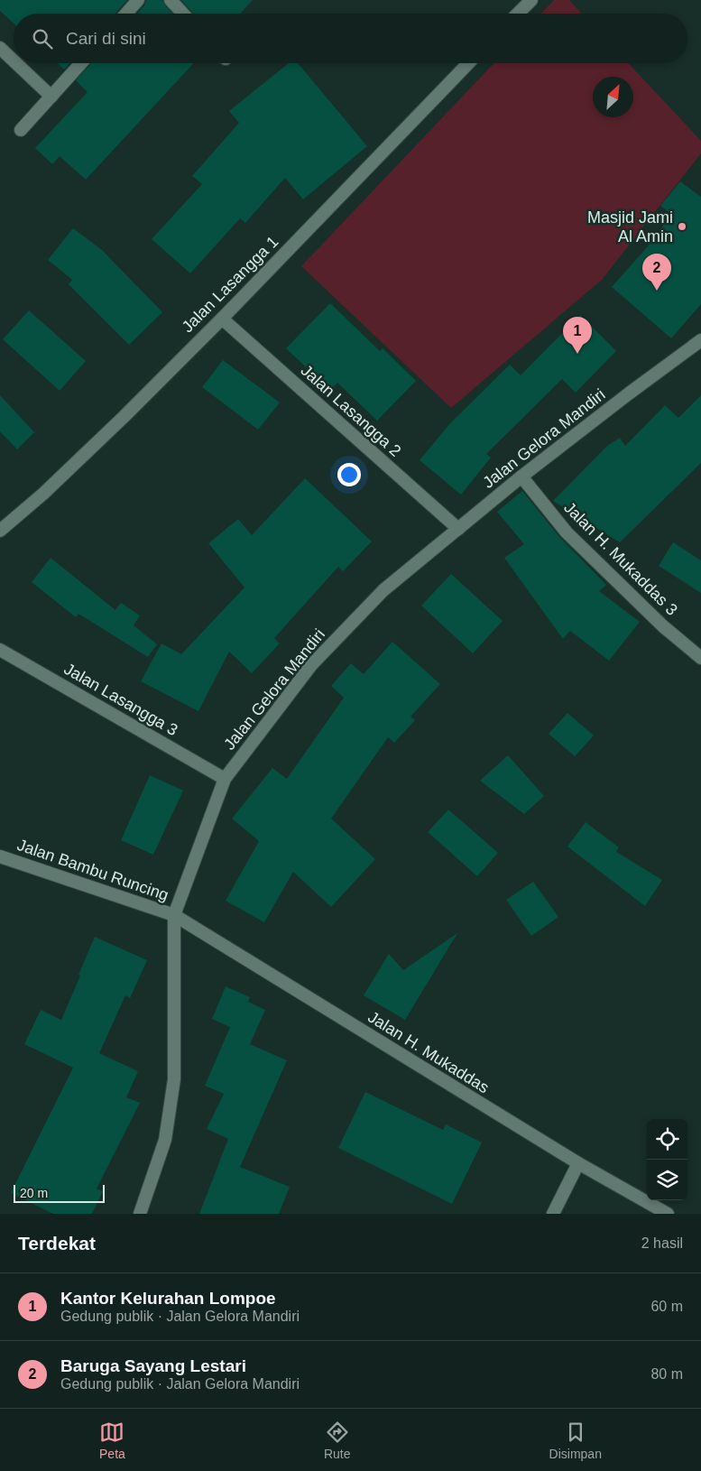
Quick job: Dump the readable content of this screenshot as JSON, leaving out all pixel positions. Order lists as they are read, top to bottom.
{
  "streets": {
    "street": [
      "Jalan Lasangga 1",
      "Jalan Lasangga 2",
      "Jalan Gelora Mandiri",
      "Jalan H. Mukaddas 3",
      "Jalan Lasangga 3",
      "Jalan Bambu Runcing",
      "Jalan H. Mukaddas"
    ]
  },
  "crossings": [
    ["Jalan Lasangga 1", "Jalan Lasangga 2"],
    ["Jalan Lasangga 2", "Jalan Gelora Mandiri"],
    ["Jalan Gelora Mandiri", "Jalan H. Mukaddas 3"],
    ["Jalan Gelora Mandiri", "Jalan Lasangga 3"],
    ["Jalan Gelora Mandiri", "Jalan Bambu Runcing"],
    ["Jalan Gelora Mandiri", "Jalan H. Mukaddas"],
    ["Jalan Bambu Runcing", "Jalan H. Mukaddas"]
  ],
  "places": ["Masjid Jami Al Amin"],
  "scale_bar": "20 m",
  "north": "top right",
  "page": {
    "search": "Cari di sini",
    "pins": ["2", "1"],
    "scale": "20 m",
    "heading": ["Terdekat", "2 hasil"],
    "list": [
      {
        "mark": "1",
        "name": "Kantor Kelurahan Lompoe",
        "note": "Gedung publik · Jalan Gelora Mandiri",
        "value": "60 m"
      },
      {
        "mark": "2",
        "name": "Baruga Sayang Lestari",
        "note": "Gedung publik · Jalan Gelora Mandiri",
        "value": "80 m"
      }
    ],
    "nav": ["Peta", "Rute", "Disimpan"]
  }
}
